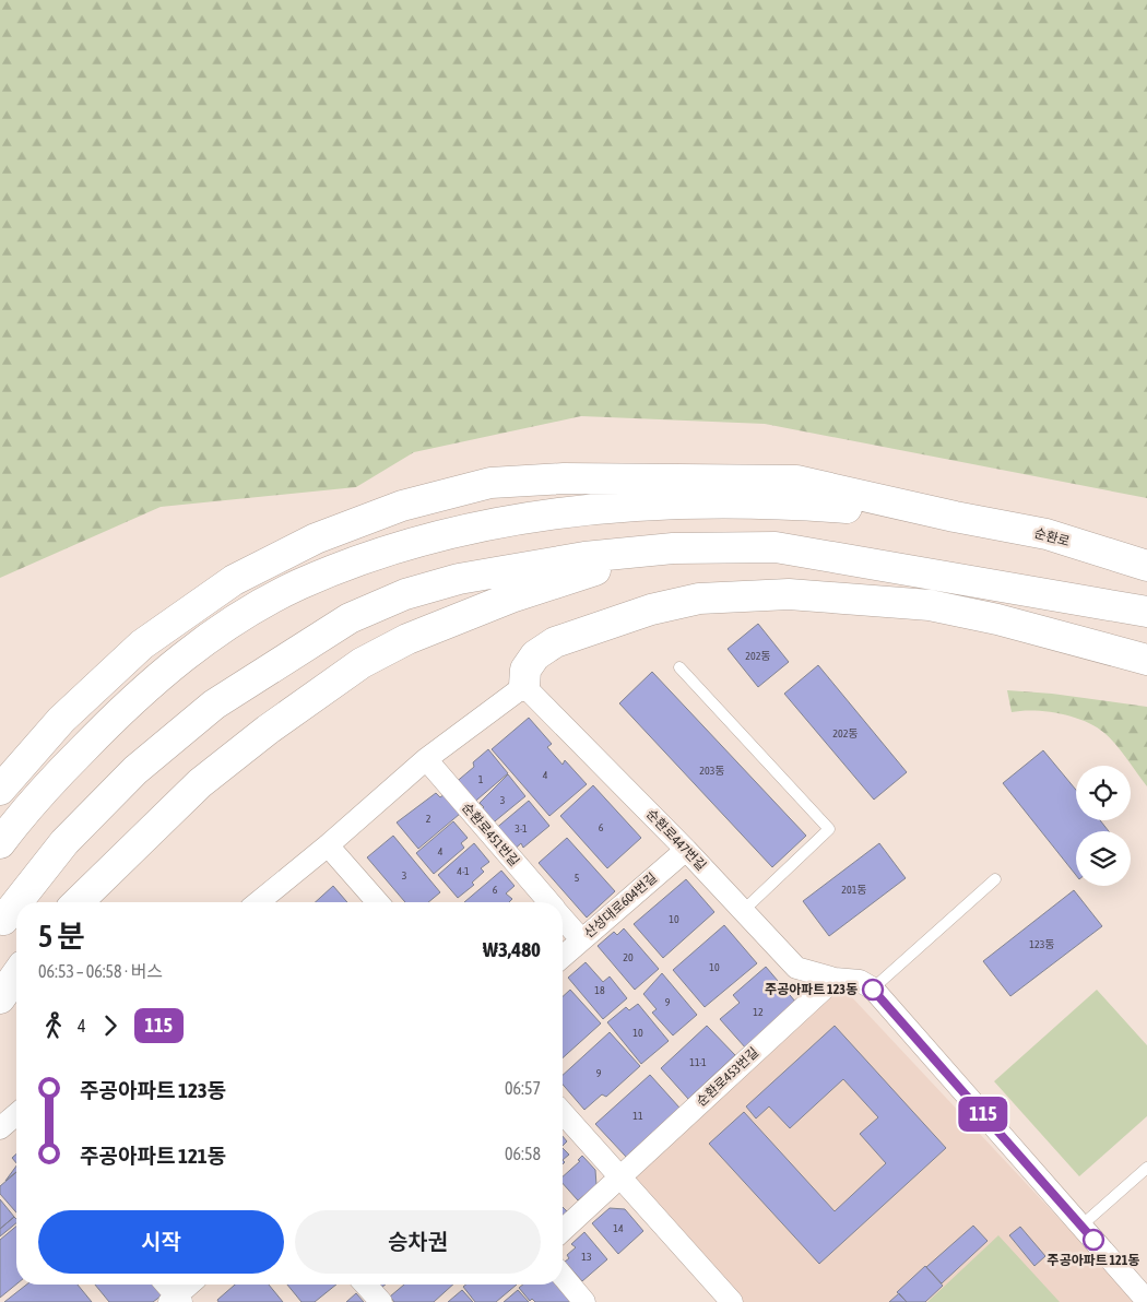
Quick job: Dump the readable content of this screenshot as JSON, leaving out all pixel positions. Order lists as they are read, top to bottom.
{
  "streets": {
    "main road": ["순환로"],
    "street": [
      "순환로451번길",
      "순환로447번길",
      "산성대로604번길",
      "순환로453번길"
    ]
  },
  "crossings": [
    ["순환로451번길", "산성대로604번길"],
    ["순환로447번길", "산성대로604번길"],
    ["순환로447번길", "순환로453번길"]
  ],
  "places": ["주공아파트 123동", "주공아파트 121동"],
  "lines": ["bus line 115"],
  "house_numbers": [
    "202동",
    "202동",
    "203동",
    "4",
    "1",
    "3",
    "2",
    "6",
    "3-1",
    "4",
    "4-1",
    "3",
    "5",
    "6",
    "201동",
    "10",
    "123동",
    "20",
    "10",
    "18",
    "9",
    "12",
    "10",
    "11-1",
    "9",
    "11",
    "14",
    "13"
  ],
  "page": {
    "on_map": "115",
    "heading": ["5 분", "06:53 – 06:58 · 버스", "₩3,480"],
    "legs": ["4", "115"],
    "list": [
      {
        "name": "주공아파트 123동",
        "value": "06:57"
      },
      {
        "name": "주공아파트 121동",
        "value": "06:58"
      }
    ],
    "buttons": ["시작", "승차권"]
  }
}
